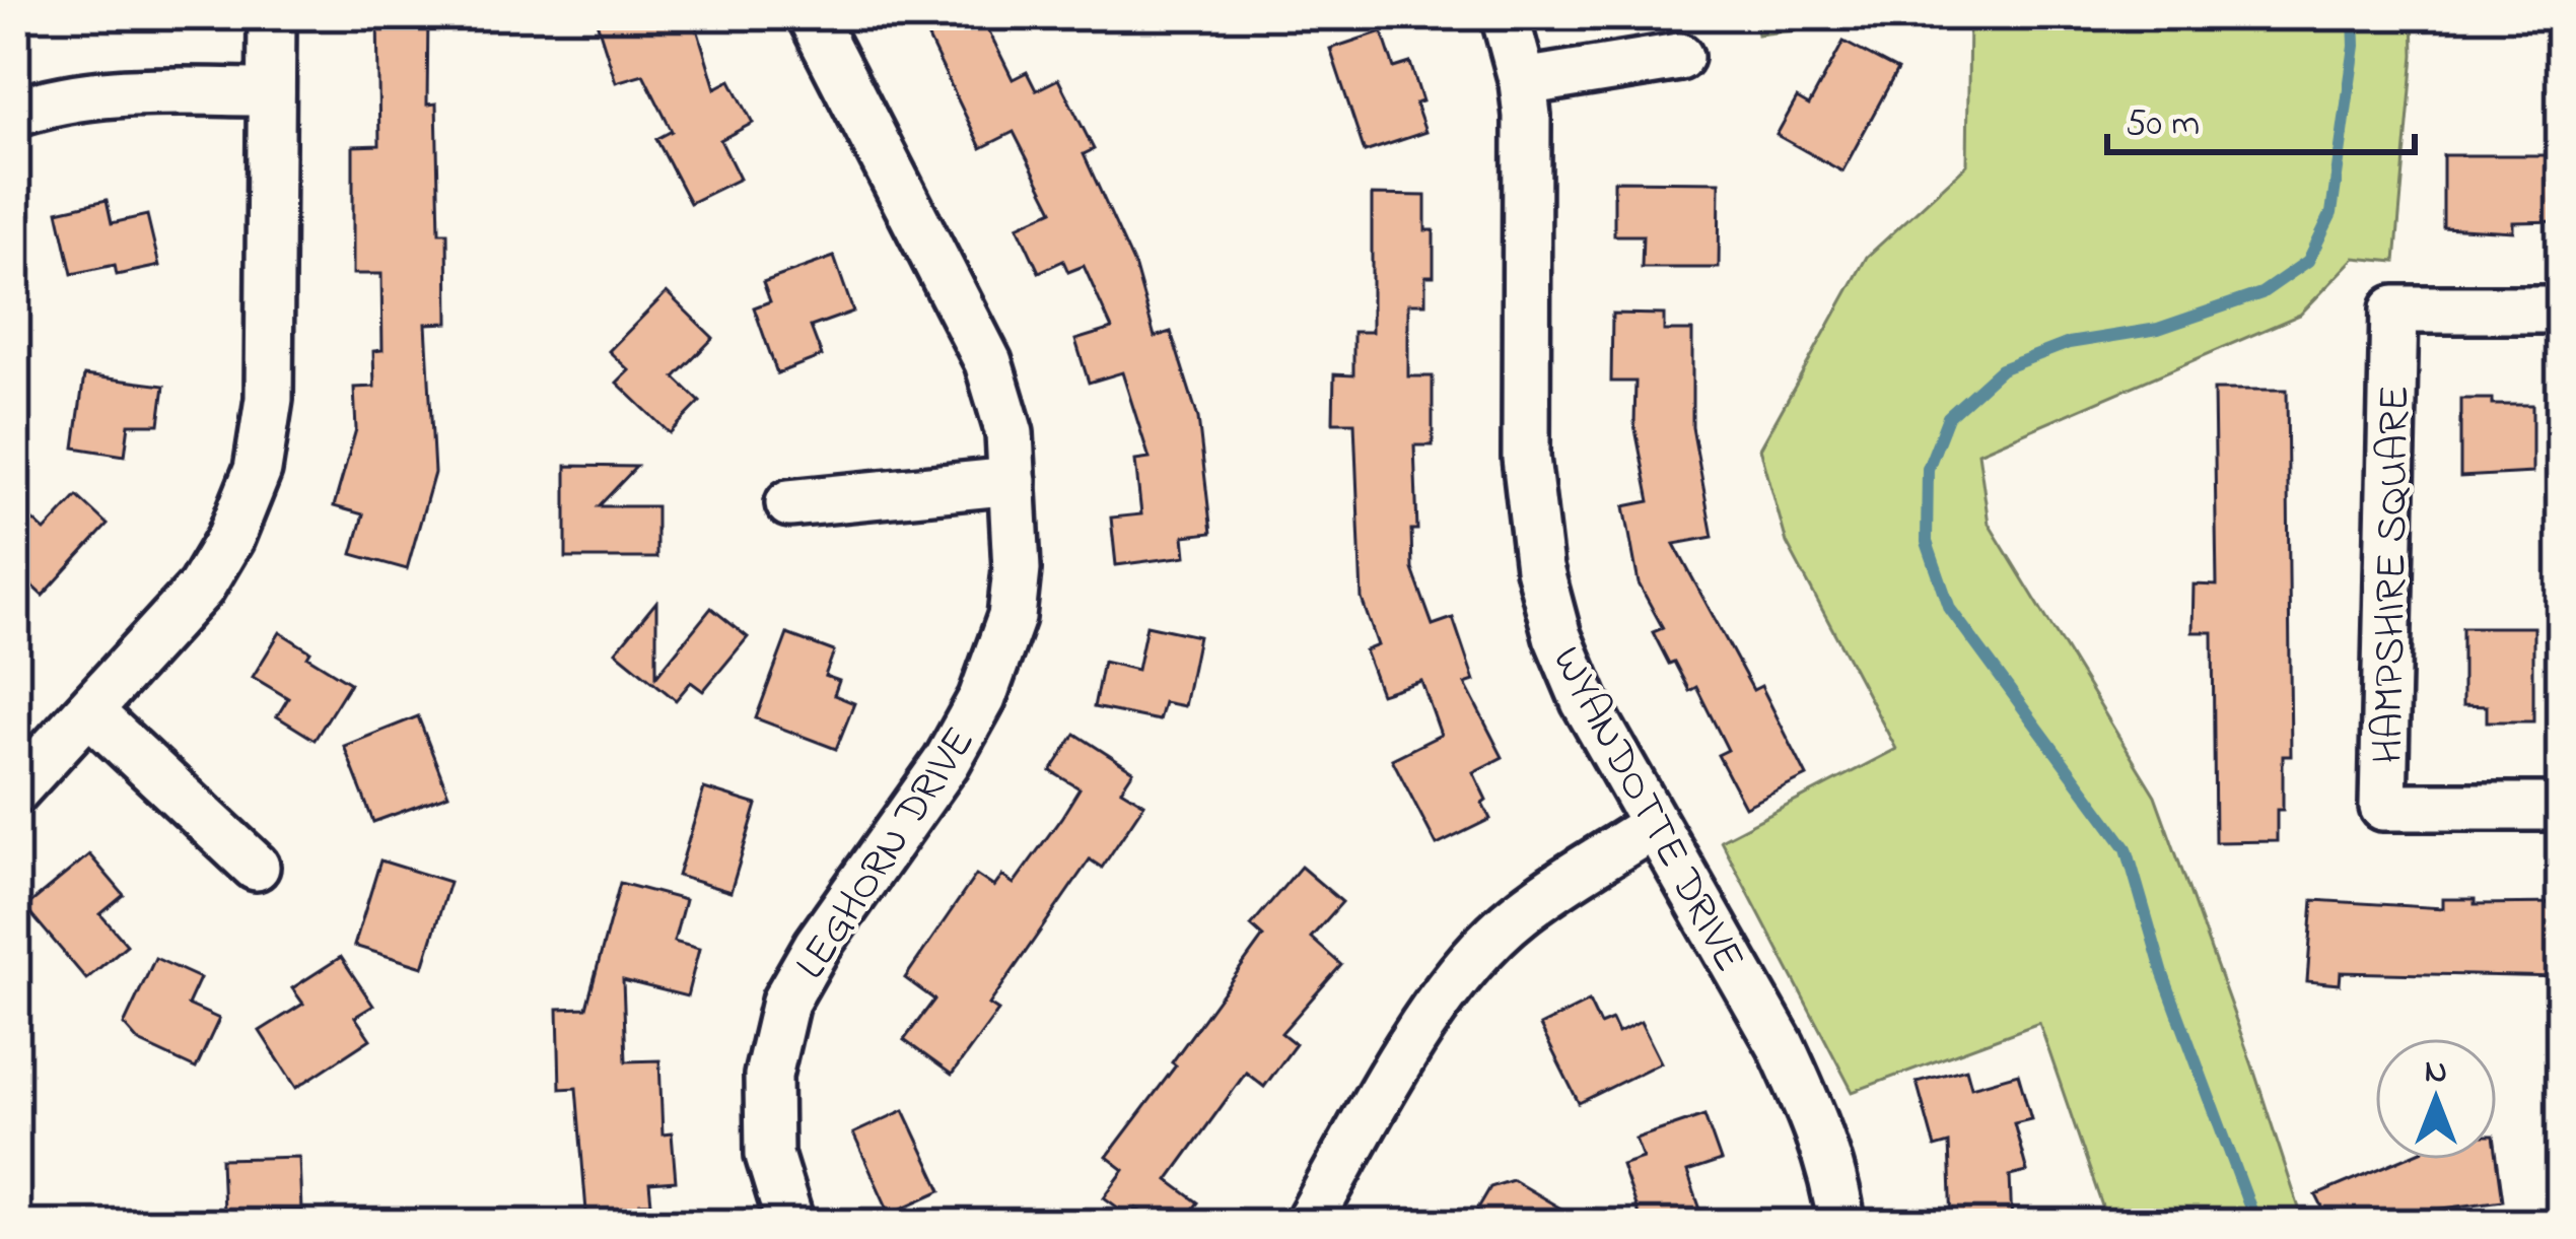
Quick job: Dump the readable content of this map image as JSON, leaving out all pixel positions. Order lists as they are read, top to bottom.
{
  "streets": {
    "street": ["HAMPSHIRE SQUARE", "WYANDOTTE DRIVE", "LEGHORN DRIVE"]
  },
  "scale_bar": "50 m",
  "north": "top"
}
